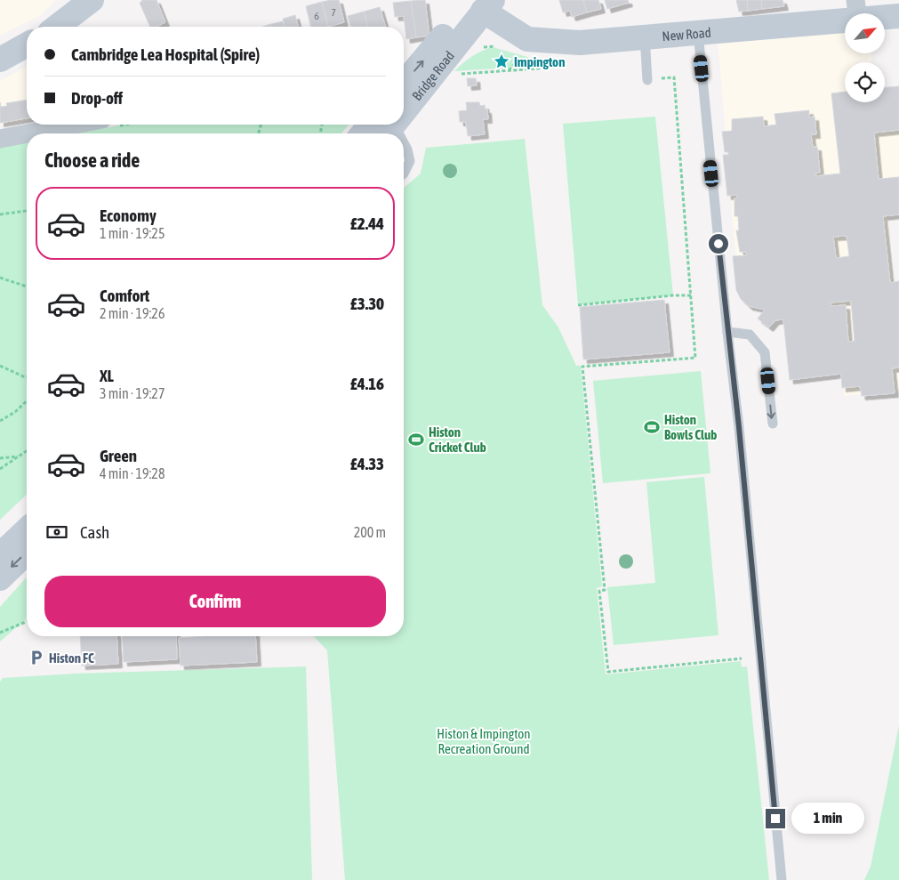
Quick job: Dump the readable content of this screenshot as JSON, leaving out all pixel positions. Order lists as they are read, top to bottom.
{
  "streets": {
    "street": ["New Road", "Bridge Road"]
  },
  "crossings": [
    ["New Road", "Bridge Road"]
  ],
  "parks": ["Histon & Impington Recreation Ground"],
  "places": {
    "place": ["Impington"],
    "sports": ["Histon Bowls Club", "Histon Cricket Club"],
    "parking": ["Histon FC"]
  },
  "house_numbers": ["7", "6"],
  "north": "top right",
  "page": {
    "banner": ["Cambridge Lea Hospital (Spire)", "Drop-off"],
    "heading": "Choose a ride",
    "list": [
      {
        "name": "Economy",
        "note": "1 min · 19:25",
        "value": "£2.44"
      },
      {
        "name": "Comfort",
        "note": "2 min · 19:26",
        "value": "£3.30"
      },
      {
        "name": "XL",
        "note": "3 min · 19:27",
        "value": "£4.16"
      },
      {
        "name": "Green",
        "note": "4 min · 19:28",
        "value": "£4.33"
      }
    ],
    "pay": ["Cash", "200 m"],
    "buttons": "Confirm",
    "bubble": "1 min"
  }
}
